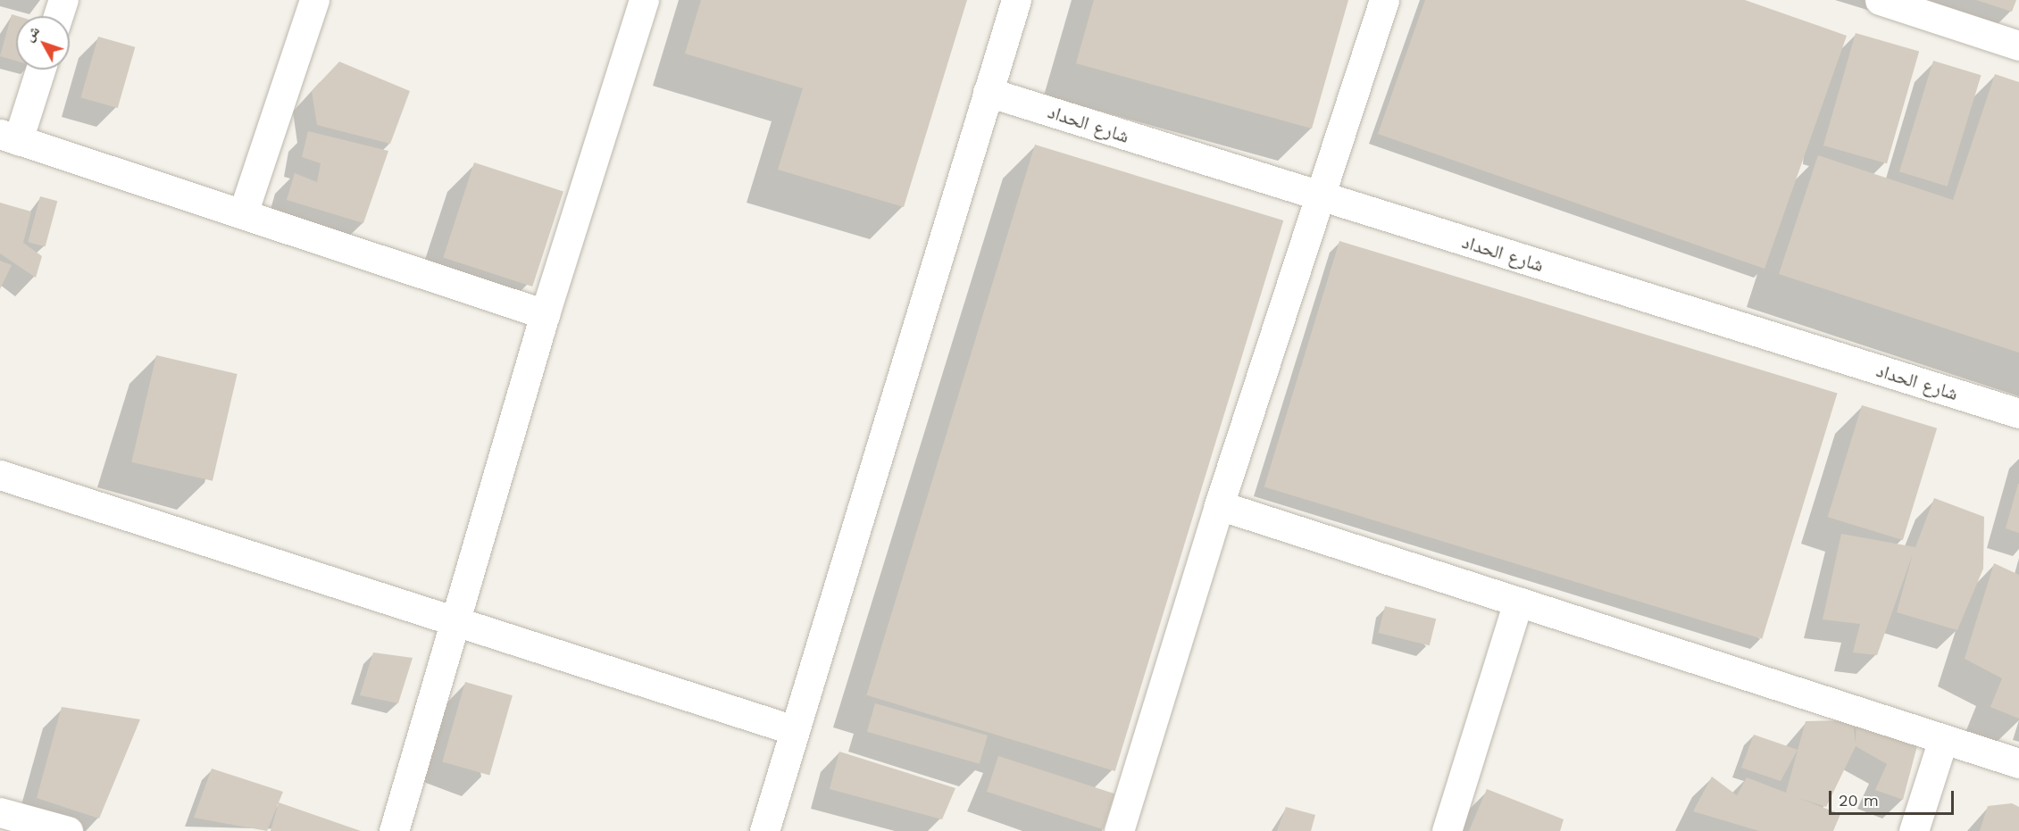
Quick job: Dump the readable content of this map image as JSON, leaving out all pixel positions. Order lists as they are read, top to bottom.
{
  "streets": {
    "street": ["شارع الحداد"]
  },
  "scale_bar": "20 m",
  "north": "top left"
}
